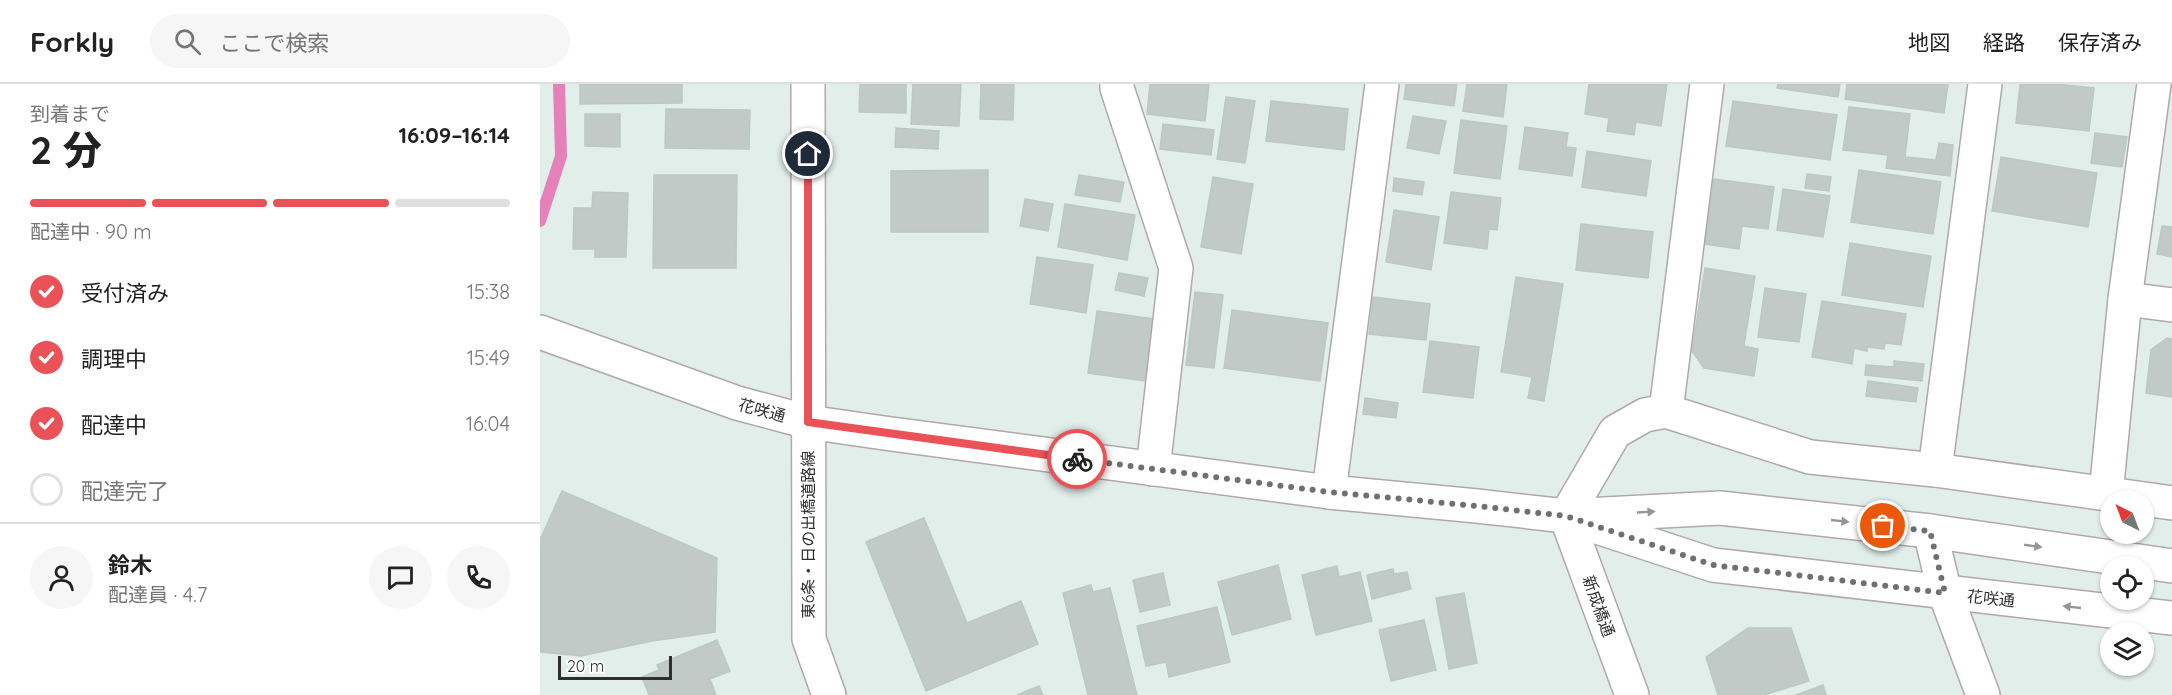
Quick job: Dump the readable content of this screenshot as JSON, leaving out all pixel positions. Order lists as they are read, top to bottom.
{
  "streets": {
    "street": ["花咲通", "東6条・日の出橋道路線", "新成橋通"]
  },
  "crossings": [
    ["花咲通", "東6条・日の出橋道路線"],
    ["花咲通", "新成橋通"]
  ],
  "scale_bar": "20 m",
  "north": "top left",
  "page": {
    "header": "Forkly",
    "search": "ここで検索",
    "nav": ["地図", "経路", "保存済み"],
    "heading": ["2 分", "到着まで", "16:09–16:14"],
    "panel": ["鈴木", "配達員 · 4.7"],
    "bar": "配達中 · 90 m",
    "list": [
      ["受付済み", "15:38"],
      ["調理中", "15:49"],
      ["配達中", "16:04"],
      "配達完了"
    ],
    "scale": "20 m"
  }
}
